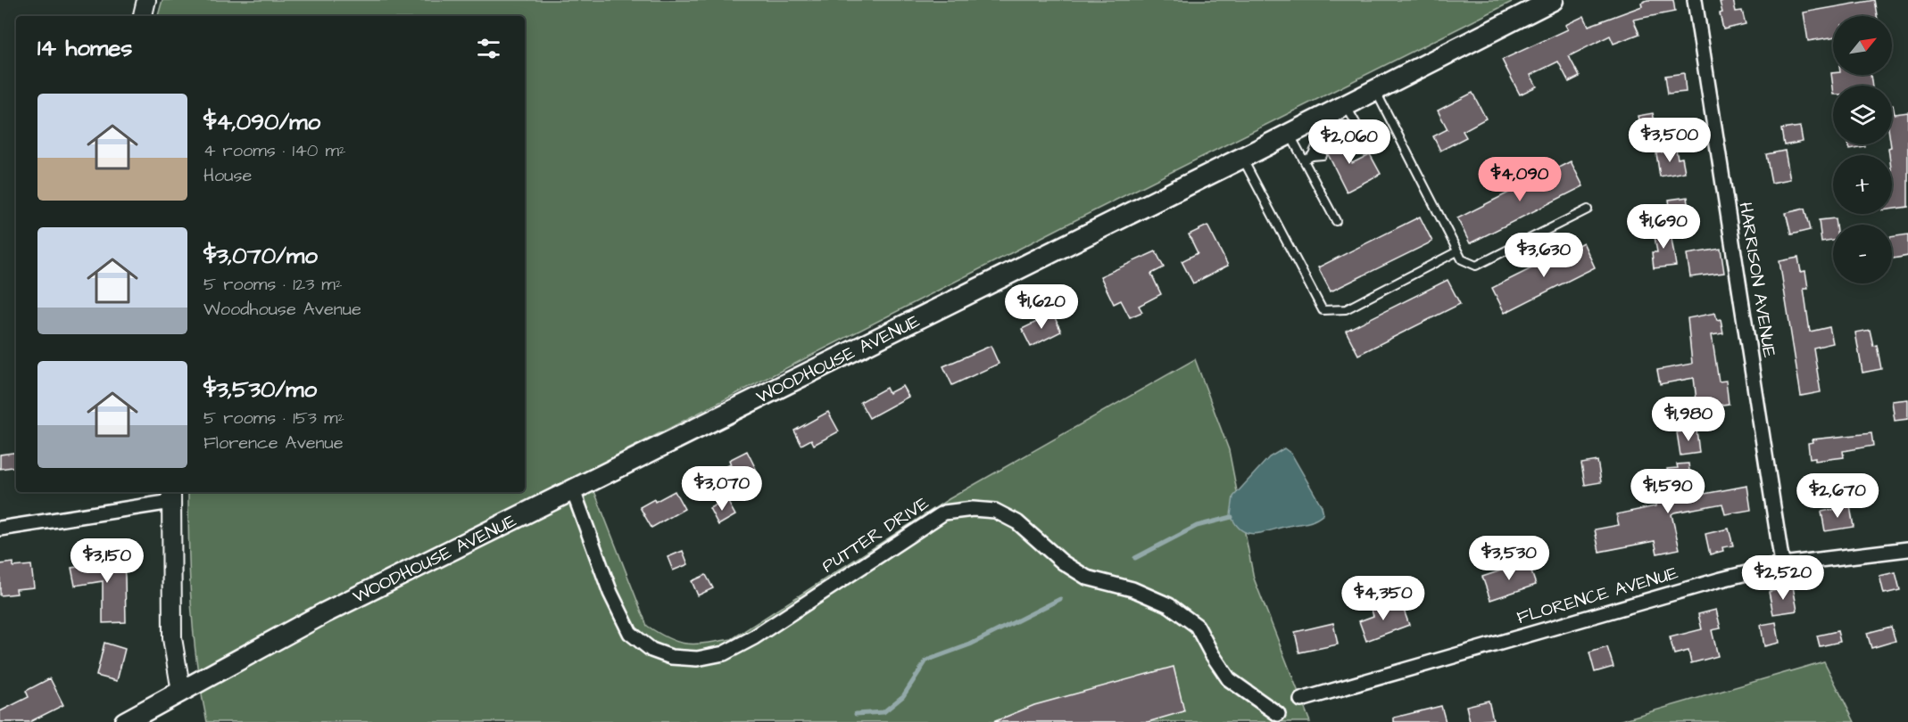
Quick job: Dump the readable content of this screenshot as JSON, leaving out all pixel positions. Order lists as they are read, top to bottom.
{
  "streets": {
    "main road": ["WOODHOUSE AVENUE"],
    "street": ["HARRISON AVENUE", "PUTTER DRIVE", "FLORENCE AVENUE"]
  },
  "crossings": [
    ["HARRISON AVENUE", "FLORENCE AVENUE"],
    ["WOODHOUSE AVENUE", "PUTTER DRIVE"]
  ],
  "north": "top right",
  "page": {
    "map_buttons": ["+", "−"],
    "heading": "14 homes",
    "list": [
      {
        "name": "$4,090/mo",
        "note": "4 rooms · 140 m² · House"
      },
      {
        "name": "$3,070/mo",
        "note": "5 rooms · 123 m² · Woodhouse Avenue"
      },
      {
        "name": "$3,530/mo",
        "note": "5 rooms · 153 m² · Florence Avenue"
      }
    ],
    "price": [
      "$3,500",
      "$2,060",
      "$4,090",
      "$1,690",
      "$3,630",
      "$1,620",
      "$1,980",
      "$3,070",
      "$1,590",
      "$2,670",
      "$3,530",
      "$3,150",
      "$2,520",
      "$4,350"
    ]
  }
}
